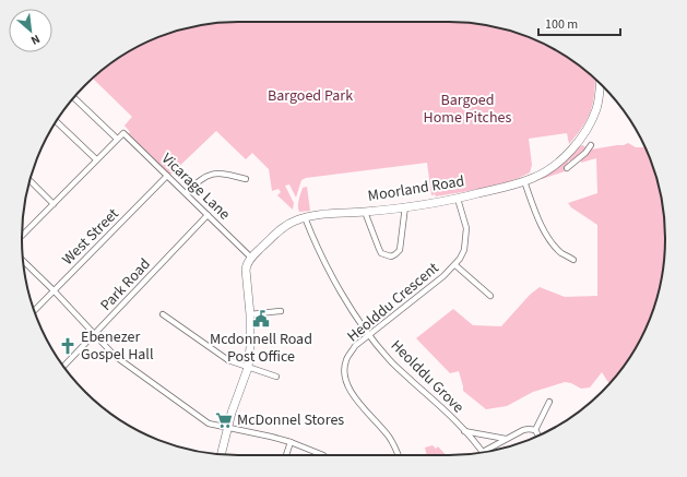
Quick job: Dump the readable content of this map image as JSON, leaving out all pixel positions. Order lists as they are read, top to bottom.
{
  "streets": {
    "street": [
      "Vicarage Lane",
      "Moorland Road",
      "West Street",
      "Park Road",
      "Heolddu Crescent",
      "Heolddu Grove"
    ]
  },
  "crossings": [
    ["Vicarage Lane", "Moorland Road"],
    ["Vicarage Lane", "West Street"],
    ["Vicarage Lane", "Park Road"],
    ["Moorland Road", "Heolddu Crescent"],
    ["Moorland Road", "Heolddu Grove"],
    ["Heolddu Crescent", "Heolddu Grove"]
  ],
  "parks": ["Bargoed Park", "Bargoed Home Pitches"],
  "places": {
    "public building": ["Mcdonnell Road Post Office"],
    "church": ["Ebenezer Gospel Hall"],
    "supermarket": ["McDonnel Stores"]
  },
  "scale_bar": "100 m",
  "north": "bottom right"
}
